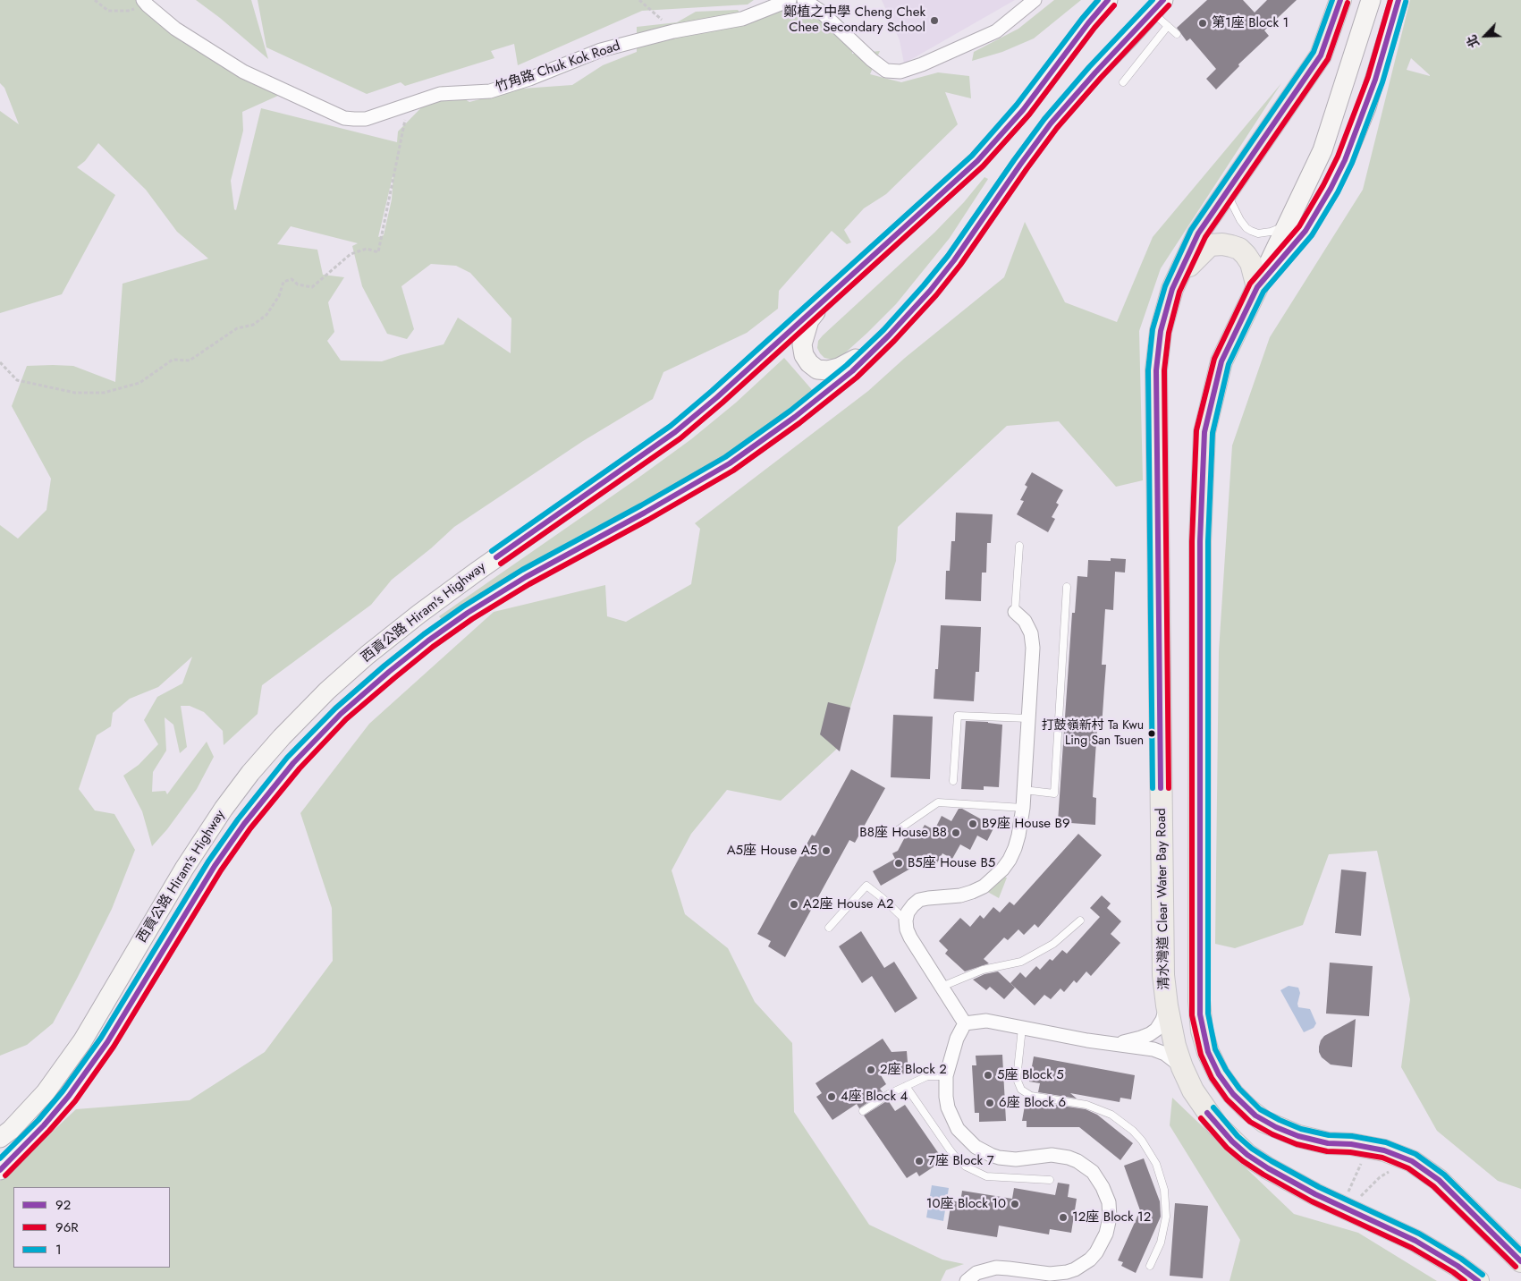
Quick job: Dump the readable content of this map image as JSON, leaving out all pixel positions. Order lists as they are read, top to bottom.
{
  "streets": {
    "main road": ["西貢公路 Hiram's Highway", "清水灣道 Clear Water Bay Road"],
    "street": ["竹角路 Chuk Kok Road"]
  },
  "places": [
    "鄭植之中學 Cheng Chek Chee Secondary School",
    "第1座 Block 1",
    "打鼓嶺新村 Ta Kwu Ling San Tsuen",
    "B9座 House B9",
    "B8座 House B8",
    "A5座 House A5",
    "B5座 House B5",
    "A2座 House A2",
    "2座 Block 2",
    "5座 Block 5",
    "4座 Block 4",
    "6座 Block 6",
    "7座 Block 7",
    "10座 Block 10",
    "12座 Block 12"
  ],
  "lines": ["transit line 92", "transit line 96R", "transit line 1"],
  "legend": ["92", "96R", "1"],
  "north": "bottom left"
}
